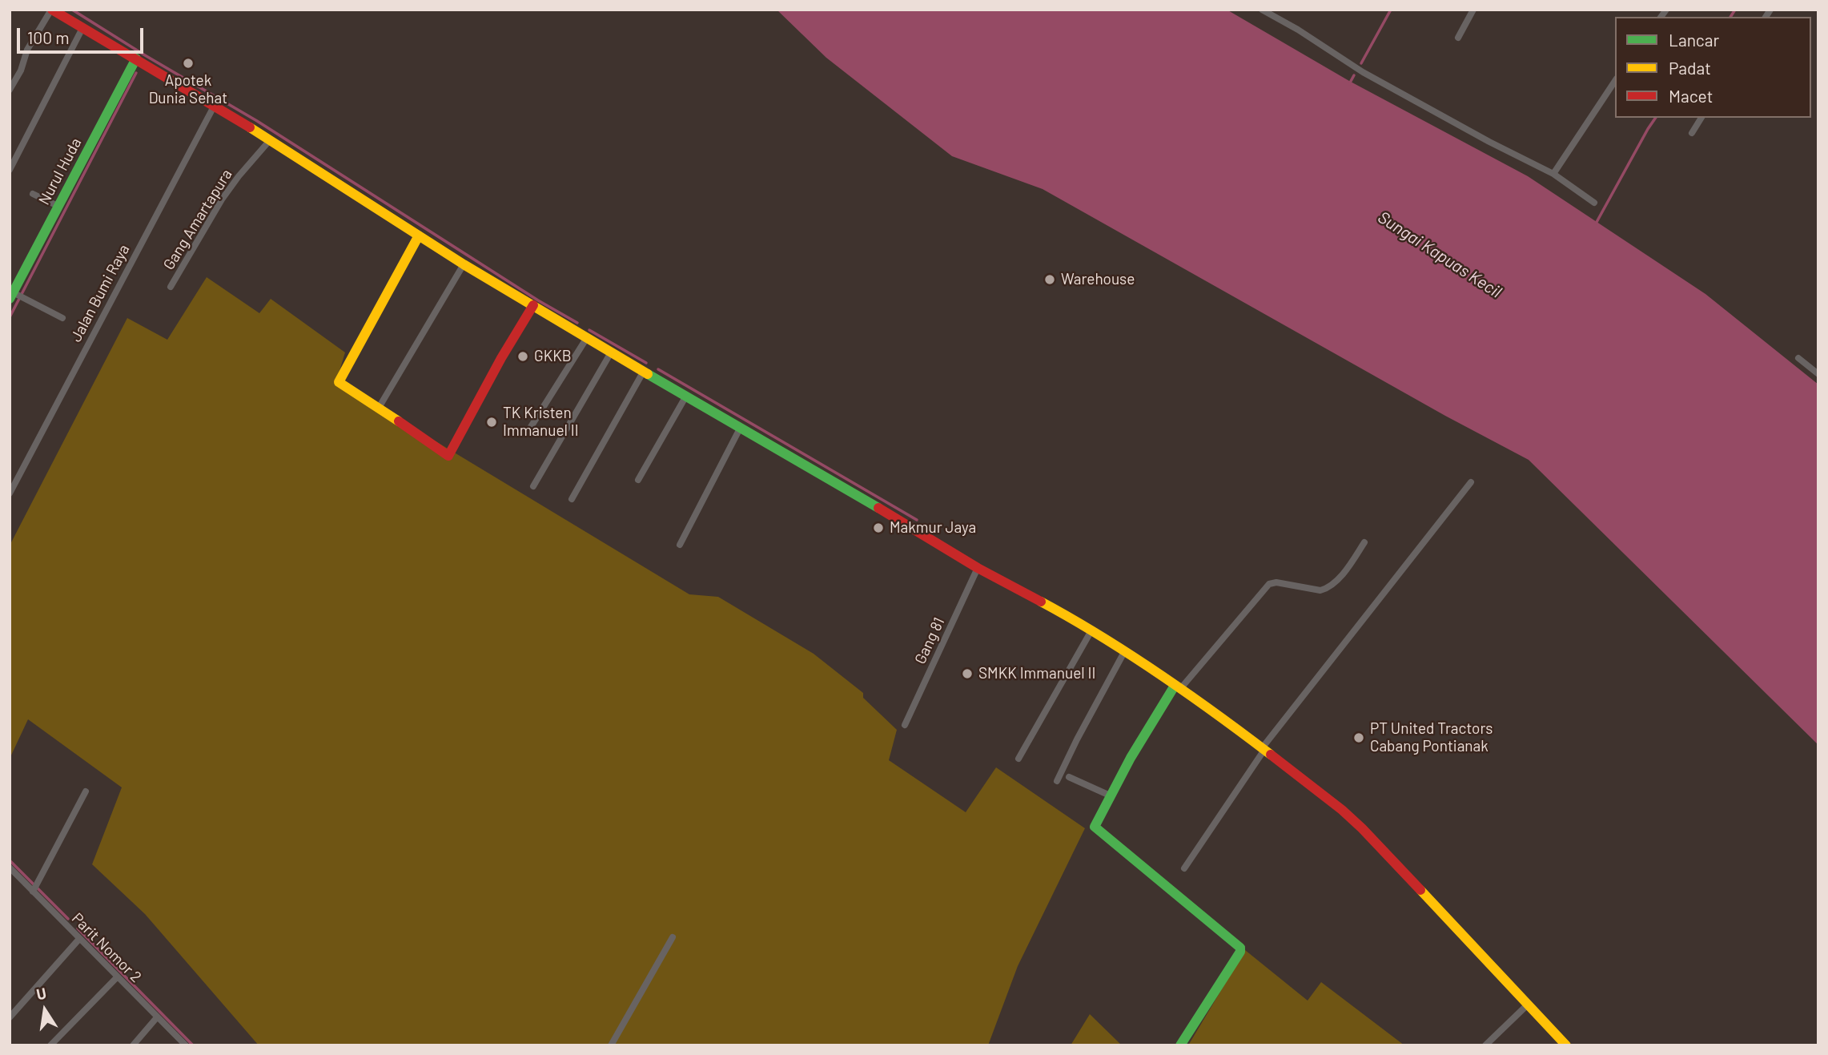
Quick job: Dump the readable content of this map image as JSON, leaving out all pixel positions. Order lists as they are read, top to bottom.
{
  "streets": {
    "main road": ["Nurul Huda"],
    "street": [
      "Gang Amartapura",
      "Jalan Bumi Raya",
      "Gang 81",
      "Parit Nomor 2"
    ]
  },
  "water": ["Sungai Kapuas Kecil"],
  "places": [
    "Apotek Dunia Sehat",
    "Warehouse",
    "GKKB",
    "TK Kristen Immanuel II",
    "Makmur Jaya",
    "SMKK Immanuel II",
    "PT United Tractors Cabang Pontianak"
  ],
  "legend": ["Lancar", "Padat", "Macet"],
  "scale_bar": "100 m",
  "north": "top"
}
